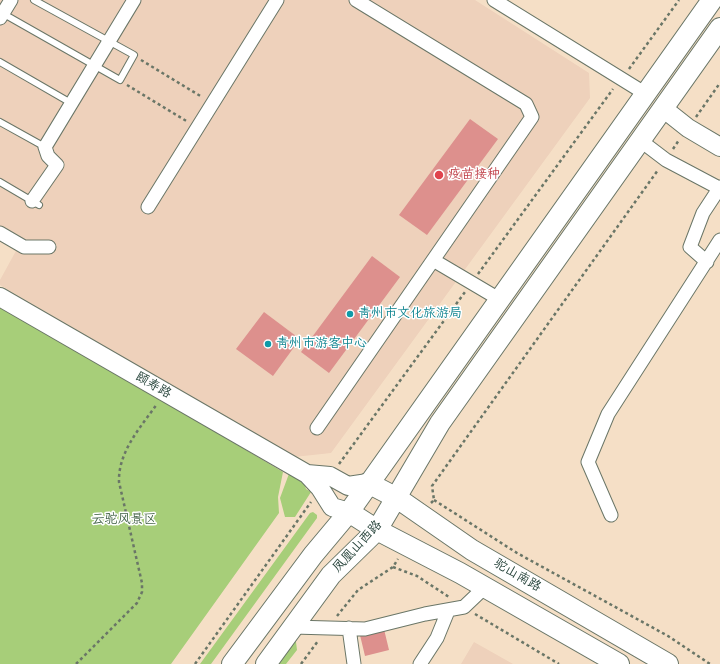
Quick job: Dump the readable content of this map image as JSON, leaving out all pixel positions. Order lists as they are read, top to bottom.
{
  "streets": {
    "main road": ["凤凰山西路", "驼山南路"],
    "street": ["颐寿路"]
  },
  "crossings": [
    ["凤凰山西路", "驼山南路"]
  ],
  "parks": ["云驼风景区"],
  "places": ["疫苗接种", "青州市文化旅游局", "青州市游客中心"]
}
